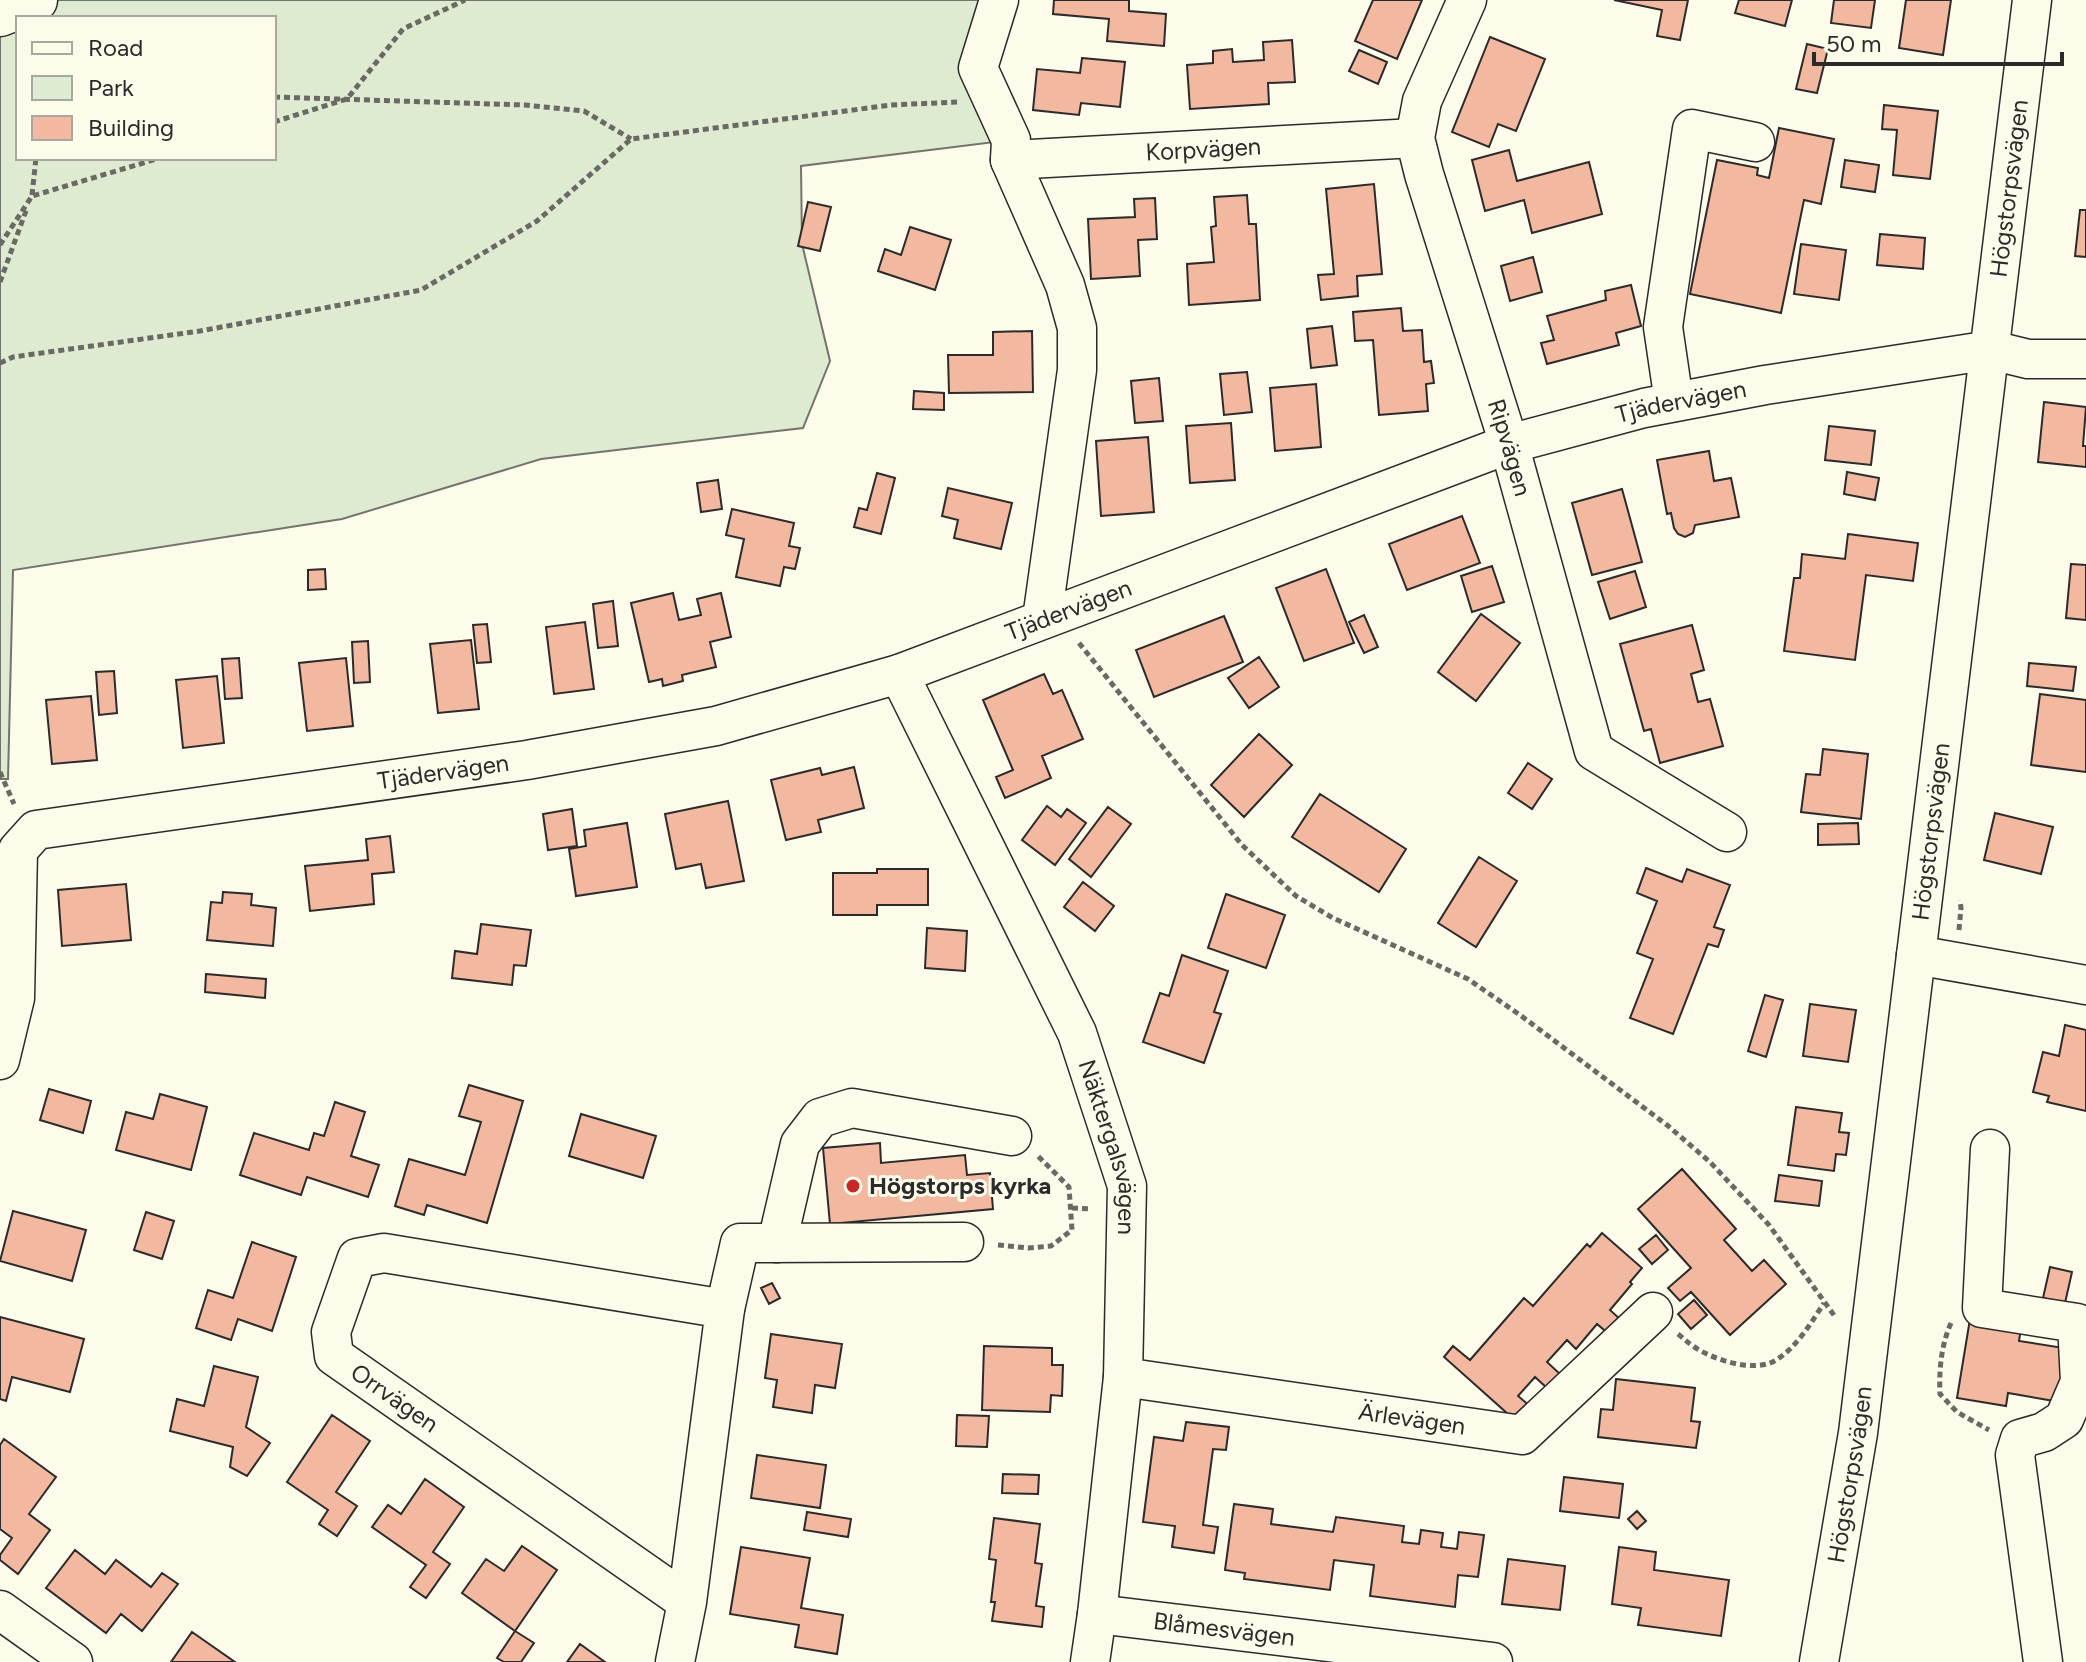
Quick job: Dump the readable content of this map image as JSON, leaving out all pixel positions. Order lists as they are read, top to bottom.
{
  "streets": {
    "street": [
      "Korpvägen",
      "Högstorpsvägen",
      "Tjädervägen",
      "Ripvägen",
      "Näktergalsvägen",
      "Orrvägen",
      "Ärlevägen",
      "Blåmesvägen"
    ]
  },
  "crossings": [
    ["Korpvägen", "Ripvägen"],
    ["Högstorpsvägen", "Tjädervägen"],
    ["Tjädervägen", "Ripvägen"],
    ["Tjädervägen", "Näktergalsvägen"],
    ["Näktergalsvägen", "Ärlevägen"],
    ["Näktergalsvägen", "Blåmesvägen"]
  ],
  "places": ["Högstorps kyrka"],
  "legend": ["Road", "Park", "Building"],
  "scale_bar": "50 m"
}
